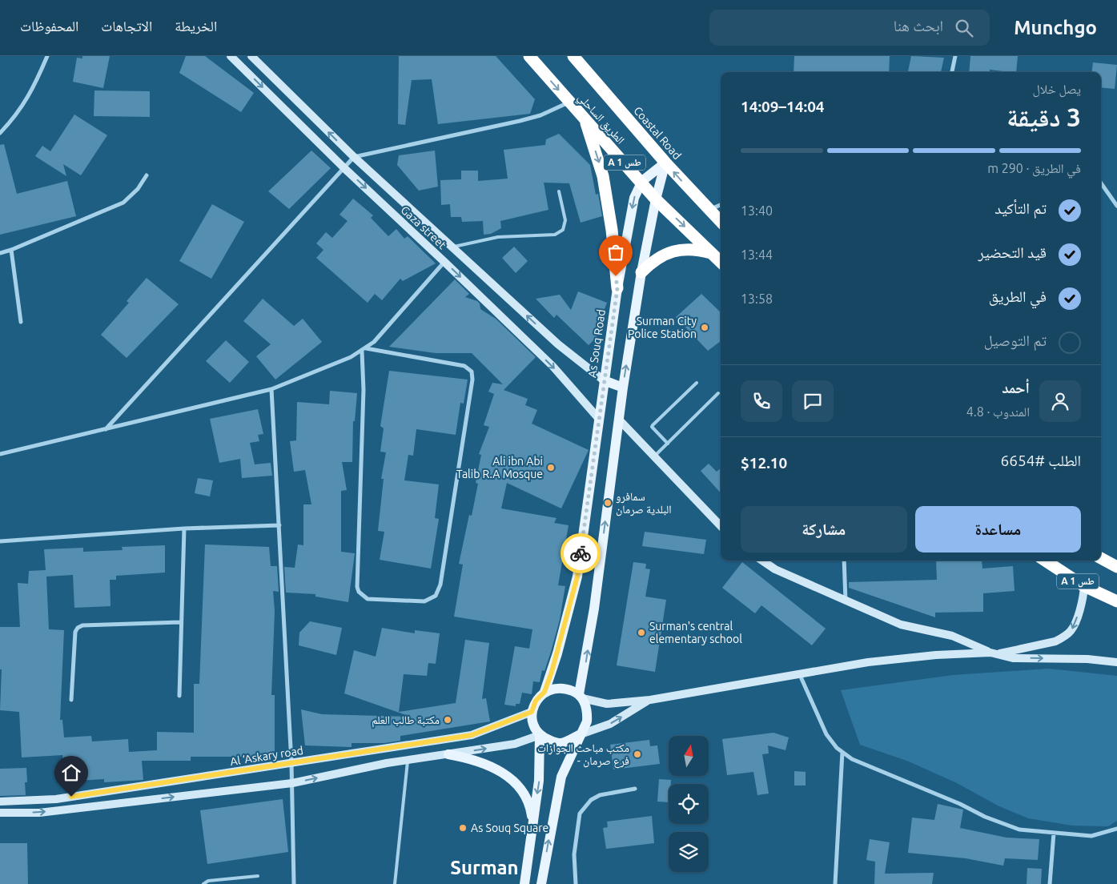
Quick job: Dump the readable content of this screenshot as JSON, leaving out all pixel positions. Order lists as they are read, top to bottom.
{
  "streets": {
    "highway": ["الطريق الساحلي", "Coastal Road", "A 1 طس"],
    "main road": ["As Souq Road"],
    "street": ["Gaza street", "Al ‘Askary road"]
  },
  "crossings": [
    ["الطريق الساحلي", "As Souq Road"],
    ["Coastal Road", "As Souq Road"],
    ["Gaza street", "As Souq Road"],
    ["As Souq Road", "Al ‘Askary road"]
  ],
  "one_way": ["الطريق الساحلي"],
  "districts": ["Surman"],
  "places": [
    "Surman City Police Station",
    "Ali ibn Abi Talib R.A Mosque",
    "سمافرو البلدية صرمان",
    "Surman's central elementary school",
    "مكتبة طالب العلم",
    "مكتب مباحث الجوازات - فرع صرمان",
    "As Souq Square"
  ],
  "north": "top",
  "page": {
    "header": "Munchgo",
    "search": "ابحث هنا",
    "nav": ["الخريطة", "الاتجاهات", "المحفوظات"],
    "heading": ["3 دقيقة", "يصل خلال", "14:04–14:09"],
    "panel": [
      "أحمد",
      "المندوب · 4.8",
      "الطلب #6654",
      "$12.10"
    ],
    "bar": "في الطريق · 290 m",
    "list": [
      ["تم التأكيد", "13:40"],
      ["قيد التحضير", "13:44"],
      ["في الطريق", "13:58"],
      "تم التوصيل"
    ],
    "buttons": ["مساعدة", "مشاركة"]
  }
}
